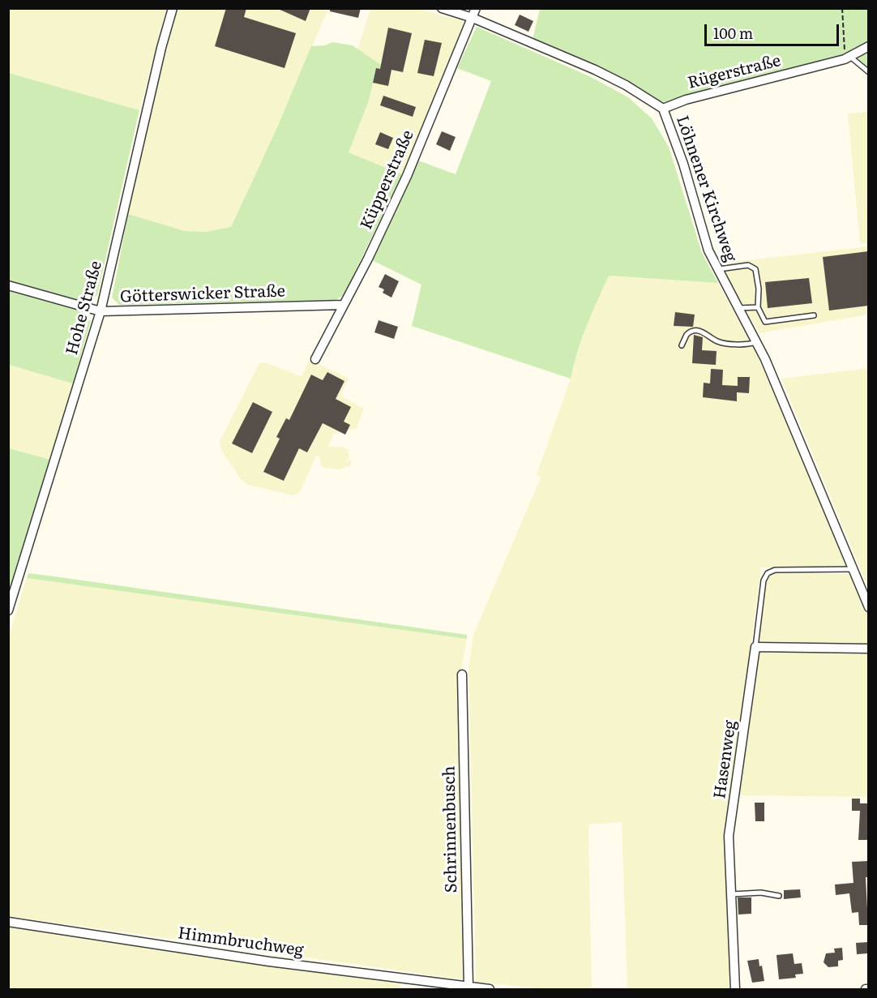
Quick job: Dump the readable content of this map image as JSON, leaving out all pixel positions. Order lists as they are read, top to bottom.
{
  "streets": {
    "street": [
      "Rügerstraße",
      "Küpperstraße",
      "Löhnener Kirchweg",
      "Götterswicker Straße",
      "Hohe Straße",
      "Hasenweg",
      "Schrinnenbusch",
      "Himmbruchweg"
    ]
  },
  "crossings": [
    ["Rügerstraße", "Löhnener Kirchweg"],
    ["Küpperstraße", "Löhnener Kirchweg"],
    ["Küpperstraße", "Götterswicker Straße"],
    ["Götterswicker Straße", "Hohe Straße"],
    ["Schrinnenbusch", "Himmbruchweg"]
  ],
  "scale_bar": "100 m"
}
